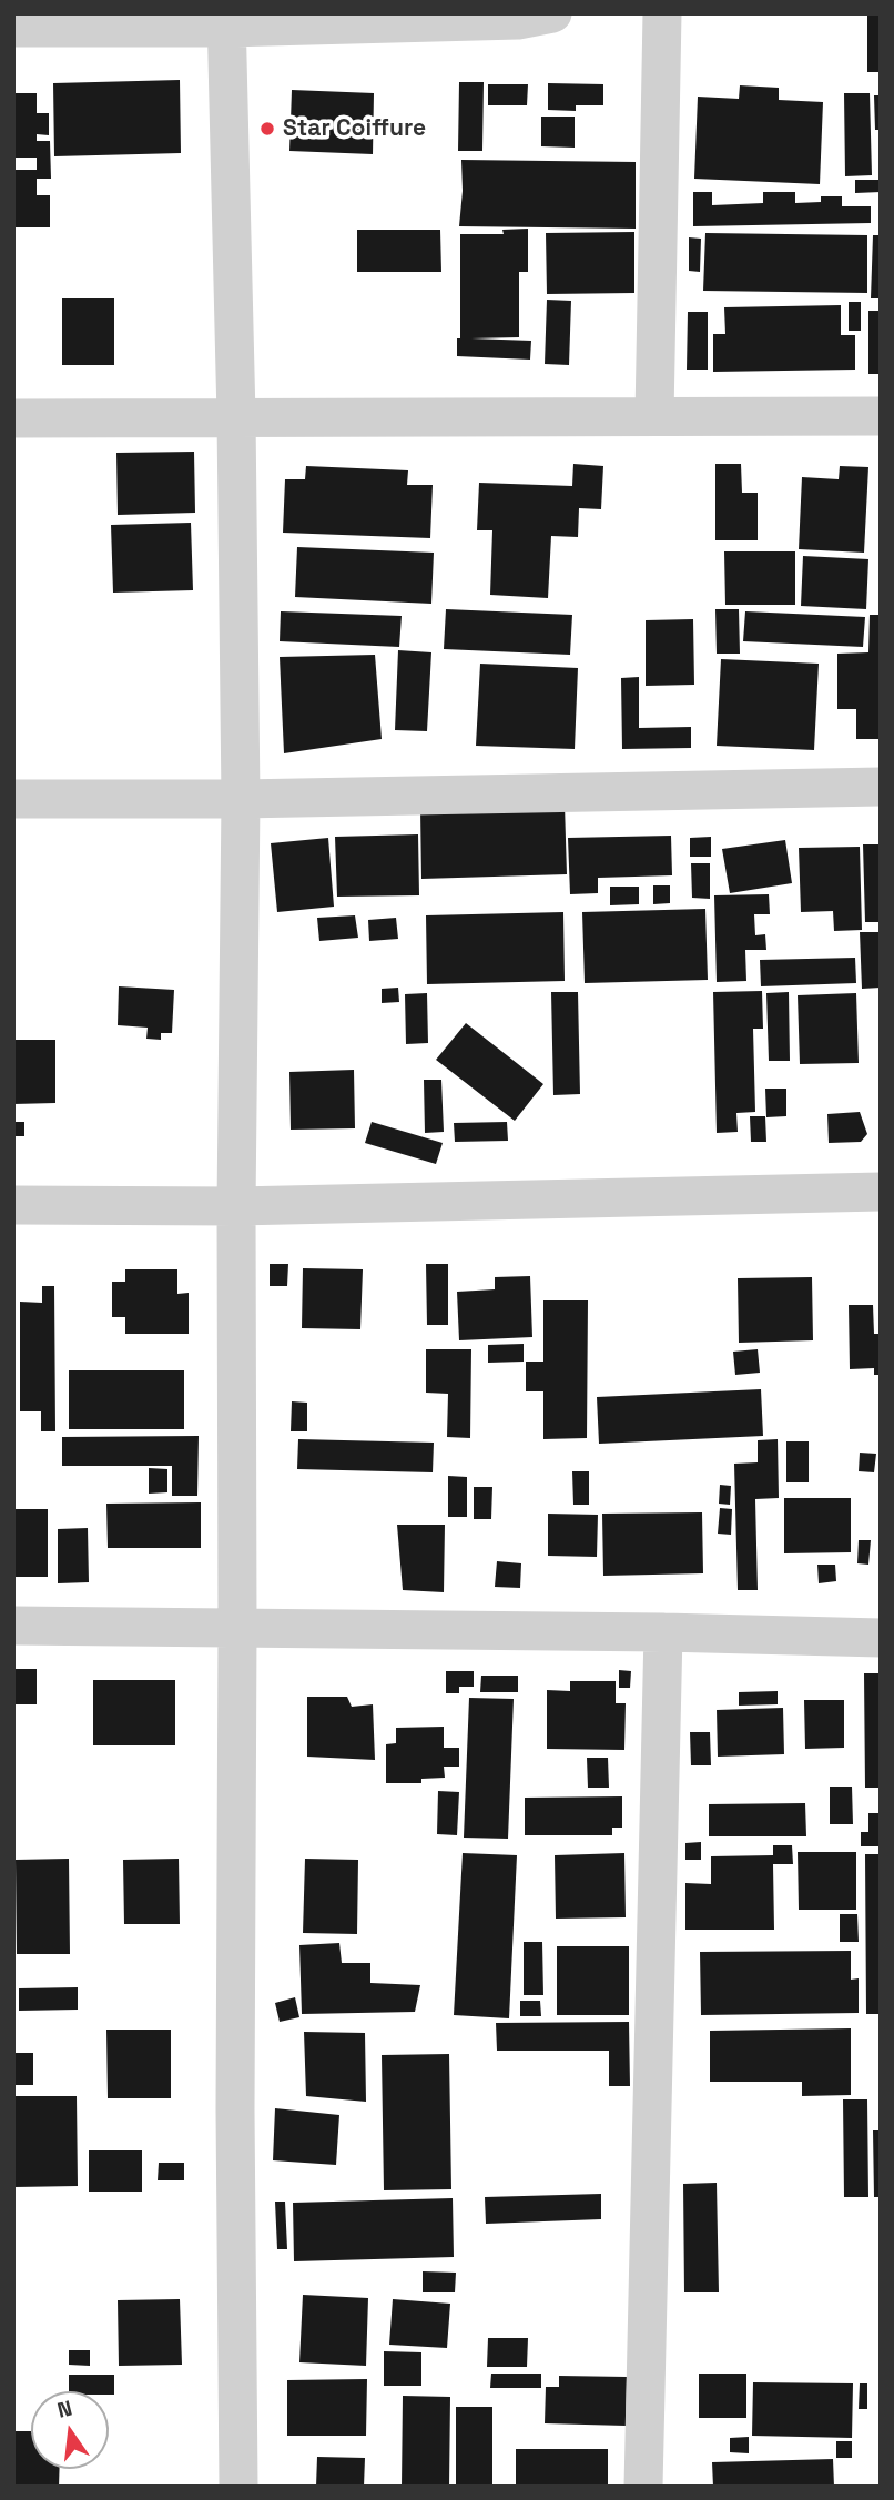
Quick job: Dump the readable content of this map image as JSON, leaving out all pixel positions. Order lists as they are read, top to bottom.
{
  "places": ["Star Coiffure"],
  "north": "top"
}
